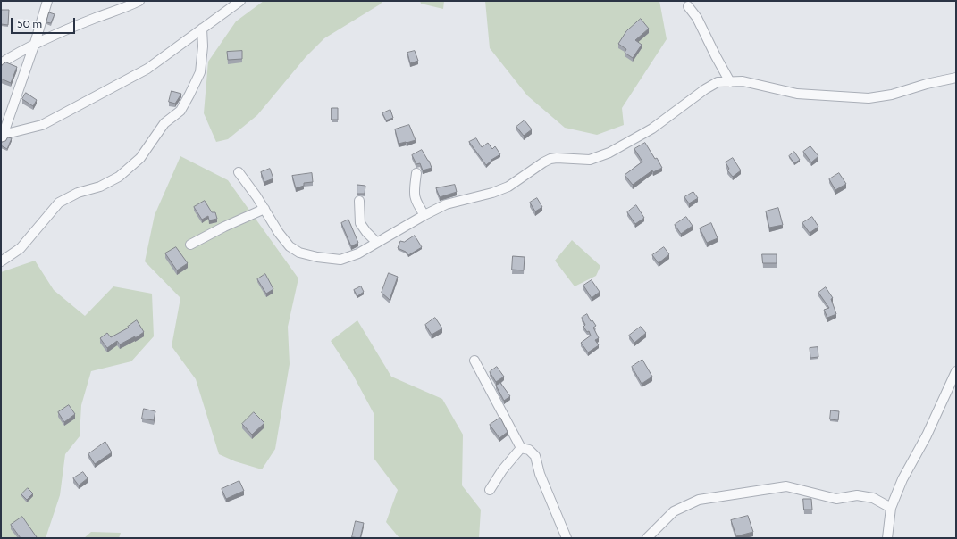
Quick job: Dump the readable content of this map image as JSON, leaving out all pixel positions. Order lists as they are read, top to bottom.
{
  "scale_bar": "50 m"
}
